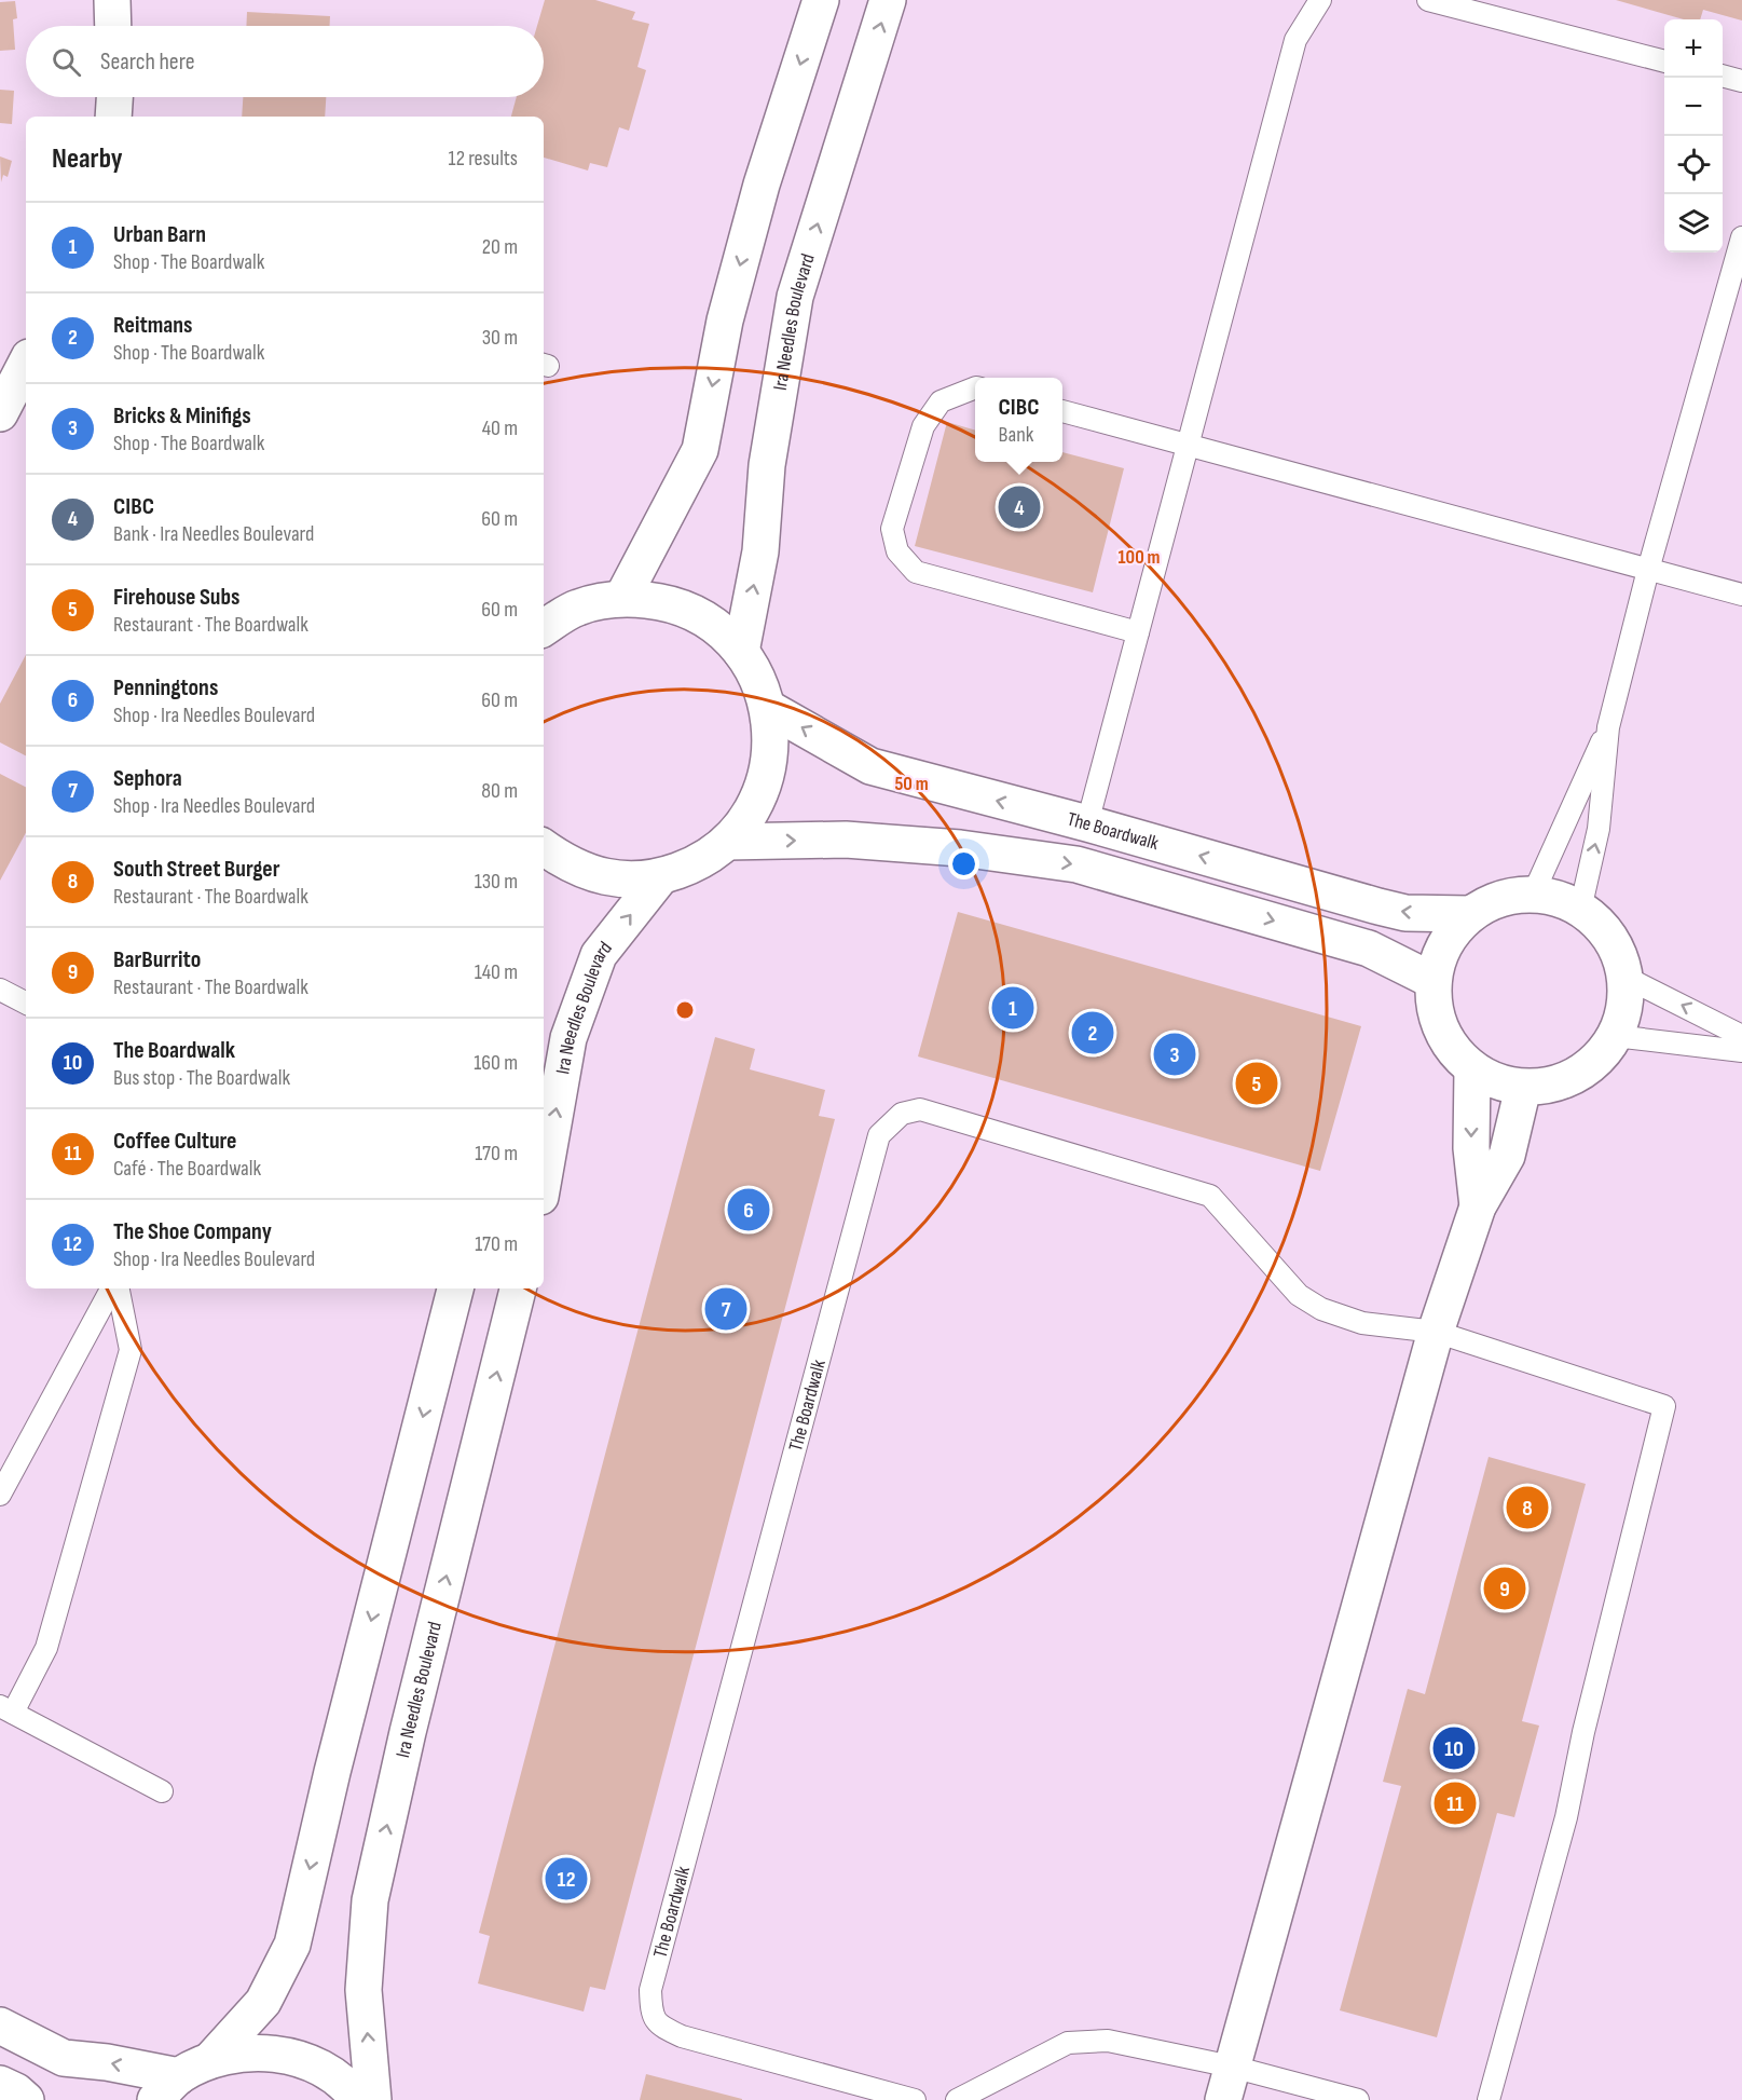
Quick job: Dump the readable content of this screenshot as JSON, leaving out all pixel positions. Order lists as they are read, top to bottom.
{
  "streets": {
    "main road": ["Ira Needles Boulevard", "The Boardwalk"]
  },
  "page": {
    "map_buttons": ["+", "−"],
    "search": "Search here",
    "heading": ["Nearby", "12 results"],
    "list": [
      {
        "mark": "1",
        "name": "Urban Barn",
        "note": "Shop · The Boardwalk",
        "value": "20 m"
      },
      {
        "mark": "2",
        "name": "Reitmans",
        "note": "Shop · The Boardwalk",
        "value": "30 m"
      },
      {
        "mark": "3",
        "name": "Bricks & Minifigs",
        "note": "Shop · The Boardwalk",
        "value": "40 m"
      },
      {
        "mark": "4",
        "name": "CIBC",
        "note": "Bank · Ira Needles Boulevard",
        "value": "60 m"
      },
      {
        "mark": "5",
        "name": "Firehouse Subs",
        "note": "Restaurant · The Boardwalk",
        "value": "60 m"
      },
      {
        "mark": "6",
        "name": "Penningtons",
        "note": "Shop · Ira Needles Boulevard",
        "value": "60 m"
      },
      {
        "mark": "7",
        "name": "Sephora",
        "note": "Shop · Ira Needles Boulevard",
        "value": "80 m"
      },
      {
        "mark": "8",
        "name": "South Street Burger",
        "note": "Restaurant · The Boardwalk",
        "value": "130 m"
      },
      {
        "mark": "9",
        "name": "BarBurrito",
        "note": "Restaurant · The Boardwalk",
        "value": "140 m"
      },
      {
        "mark": "10",
        "name": "The Boardwalk",
        "note": "Bus stop · The Boardwalk",
        "value": "160 m"
      },
      {
        "mark": "11",
        "name": "Coffee Culture",
        "note": "Café · The Boardwalk",
        "value": "170 m"
      },
      {
        "mark": "12",
        "name": "The Shoe Company",
        "note": "Shop · Ira Needles Boulevard",
        "value": "170 m"
      }
    ],
    "popup": ["CIBC", "Bank"],
    "pins": [
      "4",
      "1",
      "2",
      "3",
      "5",
      "6",
      "7",
      "8",
      "9",
      "10",
      "11",
      "12"
    ]
  },
  "rings": ["100 m", "50 m"]
}
